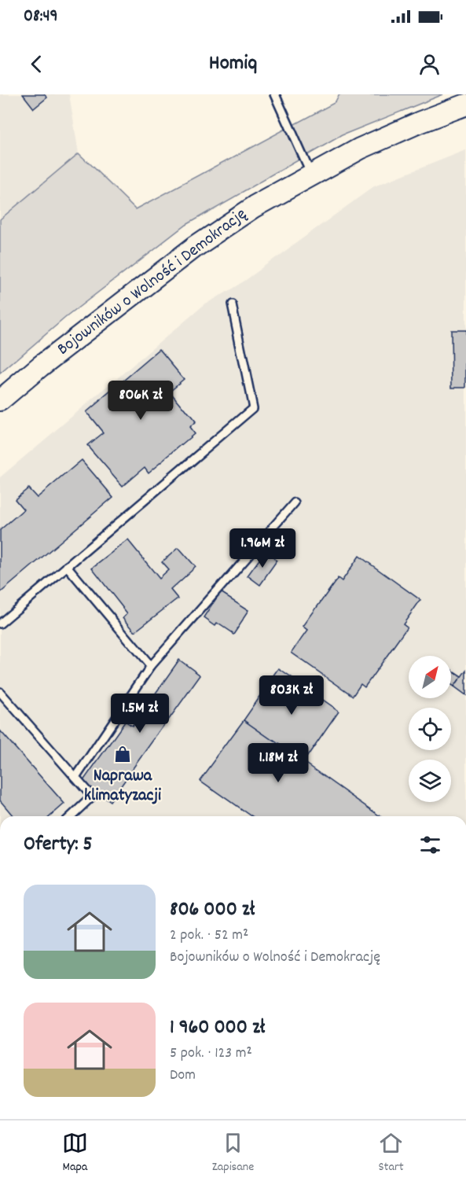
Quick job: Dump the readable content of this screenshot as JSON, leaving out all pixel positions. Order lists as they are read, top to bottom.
{
  "streets": {
    "main road": ["Bojowników o Wolność i Demokrację"]
  },
  "places": {
    "shop": ["Naprawa klimatyzacji"]
  },
  "north": "top right",
  "page": {
    "status": "08:49",
    "header": "Homiq",
    "price": [
      "806K zł",
      "1.96M zł",
      "803K zł",
      "1.5M zł",
      "1.18M zł"
    ],
    "heading": "Oferty: 5",
    "list": [
      {
        "name": "806 000 zł",
        "note": "2 pok. · 52 m² · Bojowników o Wolność i Demokrację"
      },
      {
        "name": "1 960 000 zł",
        "note": "5 pok. · 123 m² · Dom"
      }
    ],
    "tabs": ["Mapa", "Zapisane", "Start"]
  }
}
